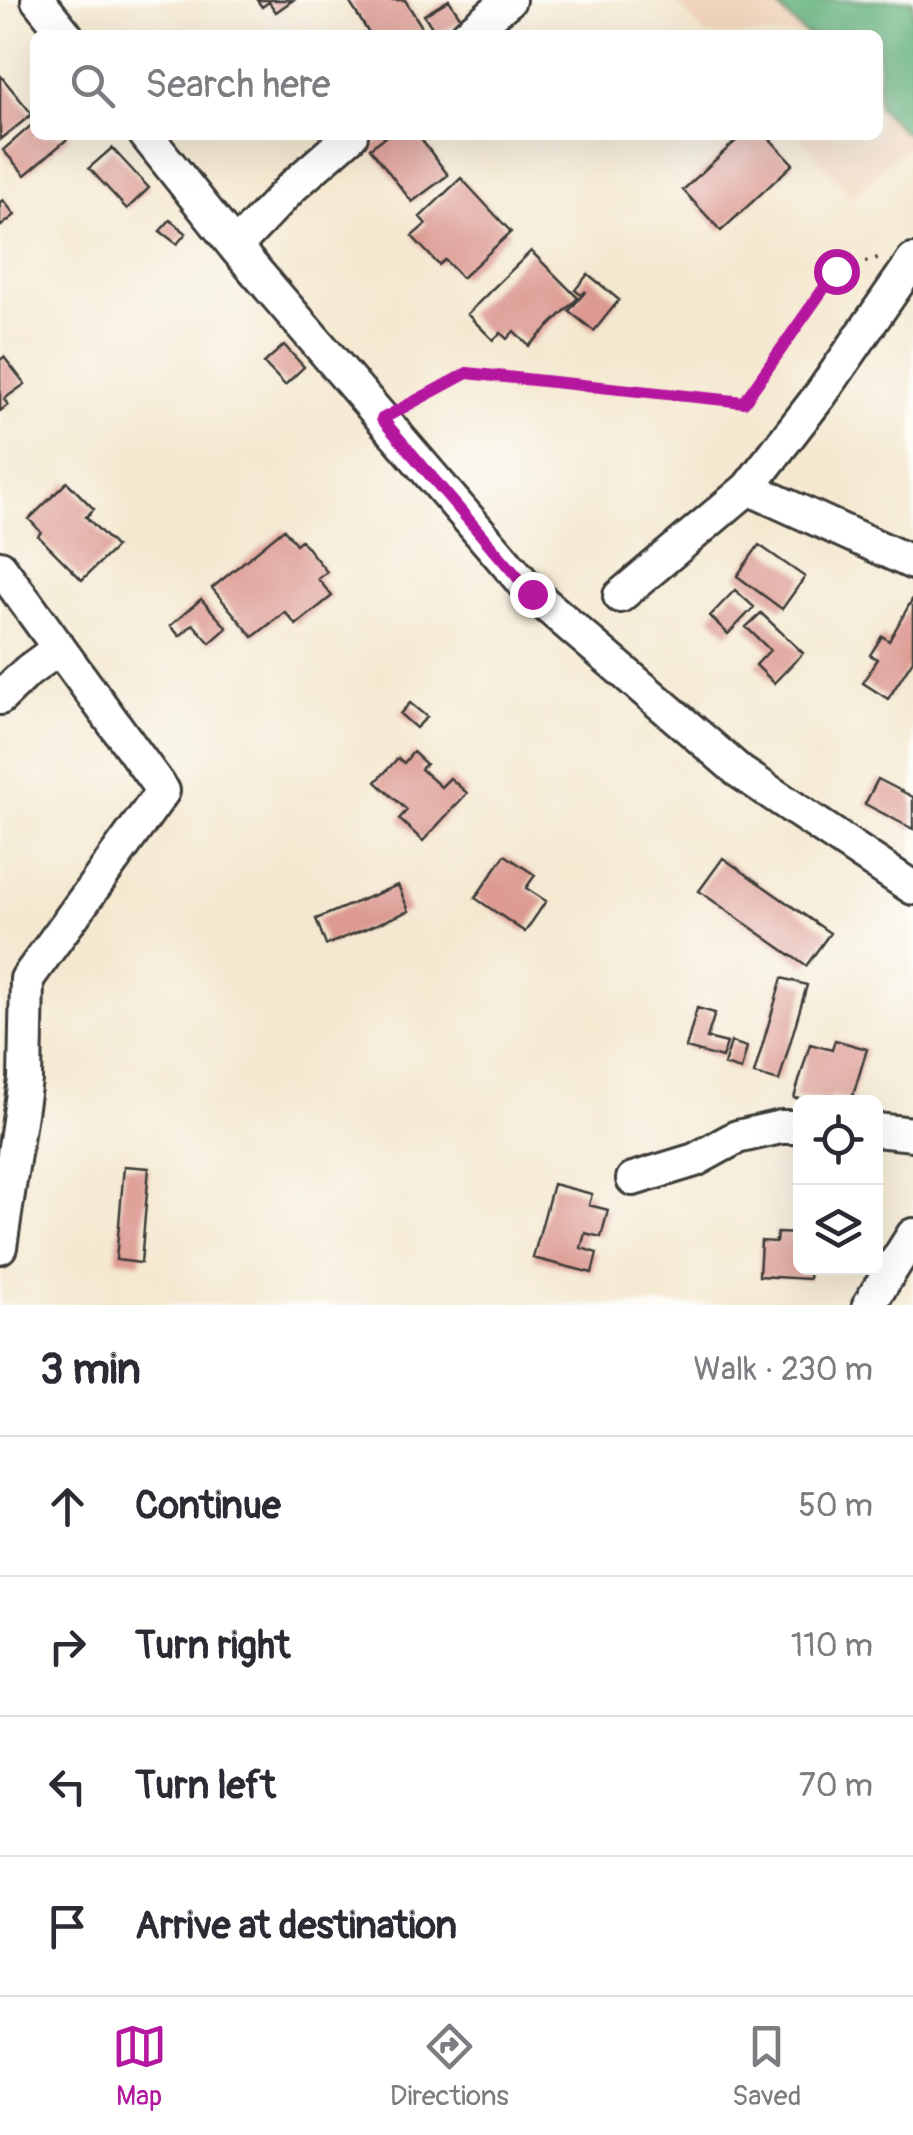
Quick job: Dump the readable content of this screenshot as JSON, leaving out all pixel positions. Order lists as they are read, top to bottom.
{
  "page": {
    "search": "Search here",
    "heading": ["3 min", "Walk · 230 m"],
    "list": [
      ["Continue", "50 m"],
      ["Turn right", "110 m"],
      ["Turn left", "70 m"],
      "Arrive at destination"
    ],
    "nav": ["Map", "Directions", "Saved"]
  }
}
